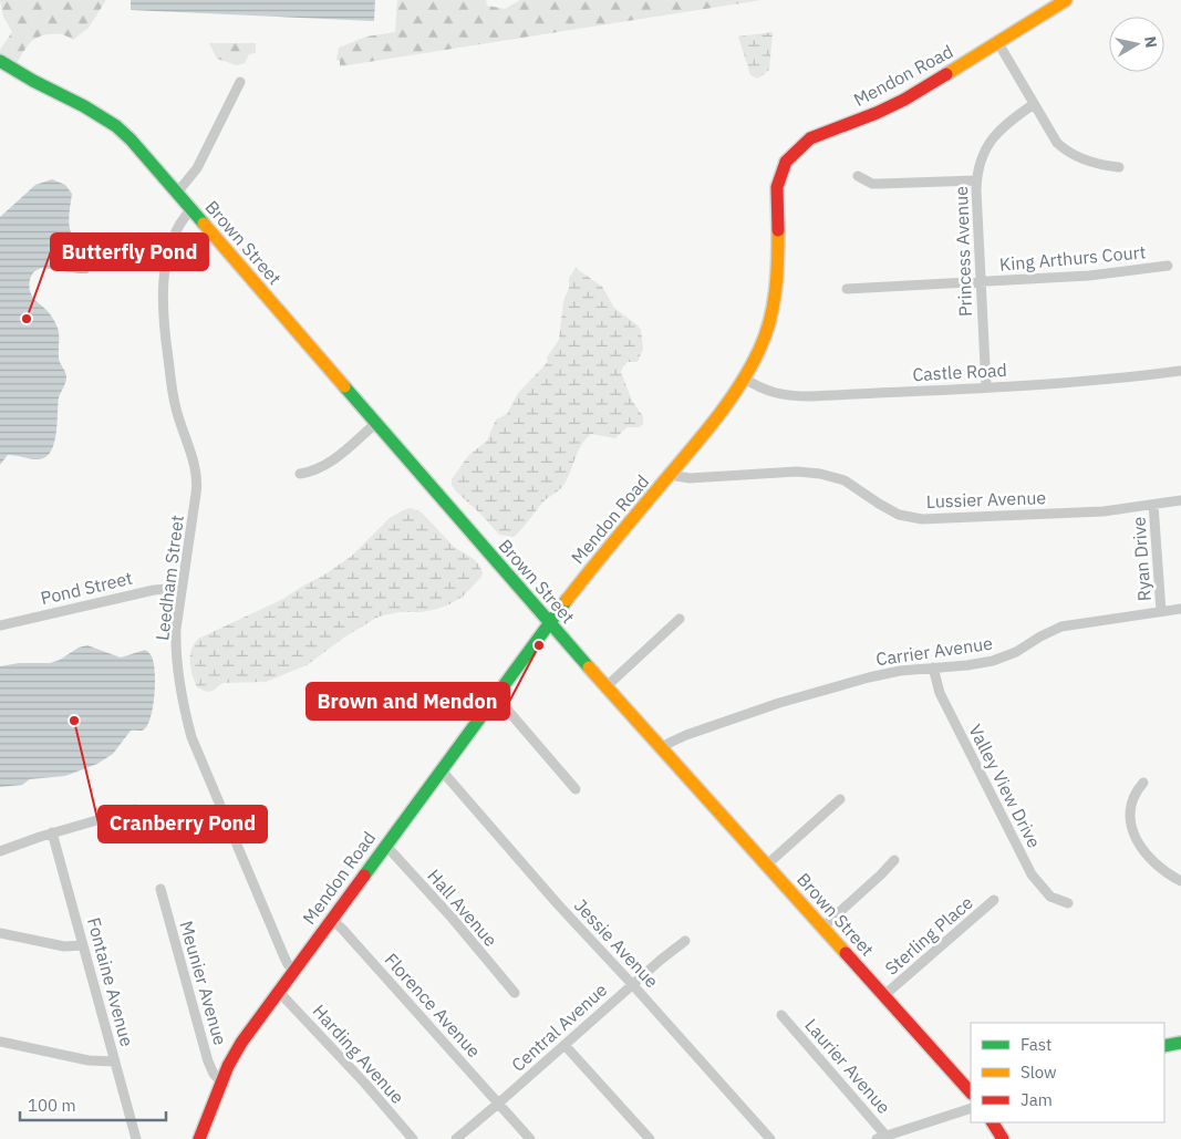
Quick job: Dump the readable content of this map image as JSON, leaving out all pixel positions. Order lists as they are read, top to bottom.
{
  "streets": {
    "street": [
      "Mendon Road",
      "Brown Street",
      "Princess Avenue",
      "King Arthurs Court",
      "Castle Road",
      "Lussier Avenue",
      "Ryan Drive",
      "Leedham Street",
      "Pond Street",
      "Carrier Avenue",
      "Valley View Drive",
      "Hall Avenue",
      "Sterling Place",
      "Jessie Avenue",
      "Fontaine Avenue",
      "Meunier Avenue",
      "Florence Avenue",
      "Central Avenue",
      "Harding Avenue",
      "Laurier Avenue"
    ]
  },
  "crossings": [
    ["Mendon Road", "Brown Street"],
    ["Mendon Road", "Castle Road"],
    ["Mendon Road", "Lussier Avenue"],
    ["Mendon Road", "Leedham Street"],
    ["Mendon Road", "Hall Avenue"],
    ["Mendon Road", "Jessie Avenue"],
    ["Mendon Road", "Meunier Avenue"],
    ["Mendon Road", "Florence Avenue"],
    ["Mendon Road", "Harding Avenue"],
    ["Brown Street", "Leedham Street"],
    ["Brown Street", "Carrier Avenue"],
    ["Brown Street", "Sterling Place"],
    ["Princess Avenue", "King Arthurs Court"],
    ["Princess Avenue", "Castle Road"],
    ["Lussier Avenue", "Ryan Drive"],
    ["Ryan Drive", "Carrier Avenue"],
    ["Leedham Street", "Pond Street"],
    ["Carrier Avenue", "Valley View Drive"],
    ["Jessie Avenue", "Central Avenue"],
    ["Florence Avenue", "Central Avenue"]
  ],
  "places": ["Butterfly Pond", "Brown and Mendon", "Cranberry Pond"],
  "legend": ["Fast", "Slow", "Jam"],
  "scale_bar": "100 m",
  "north": "right"
}
